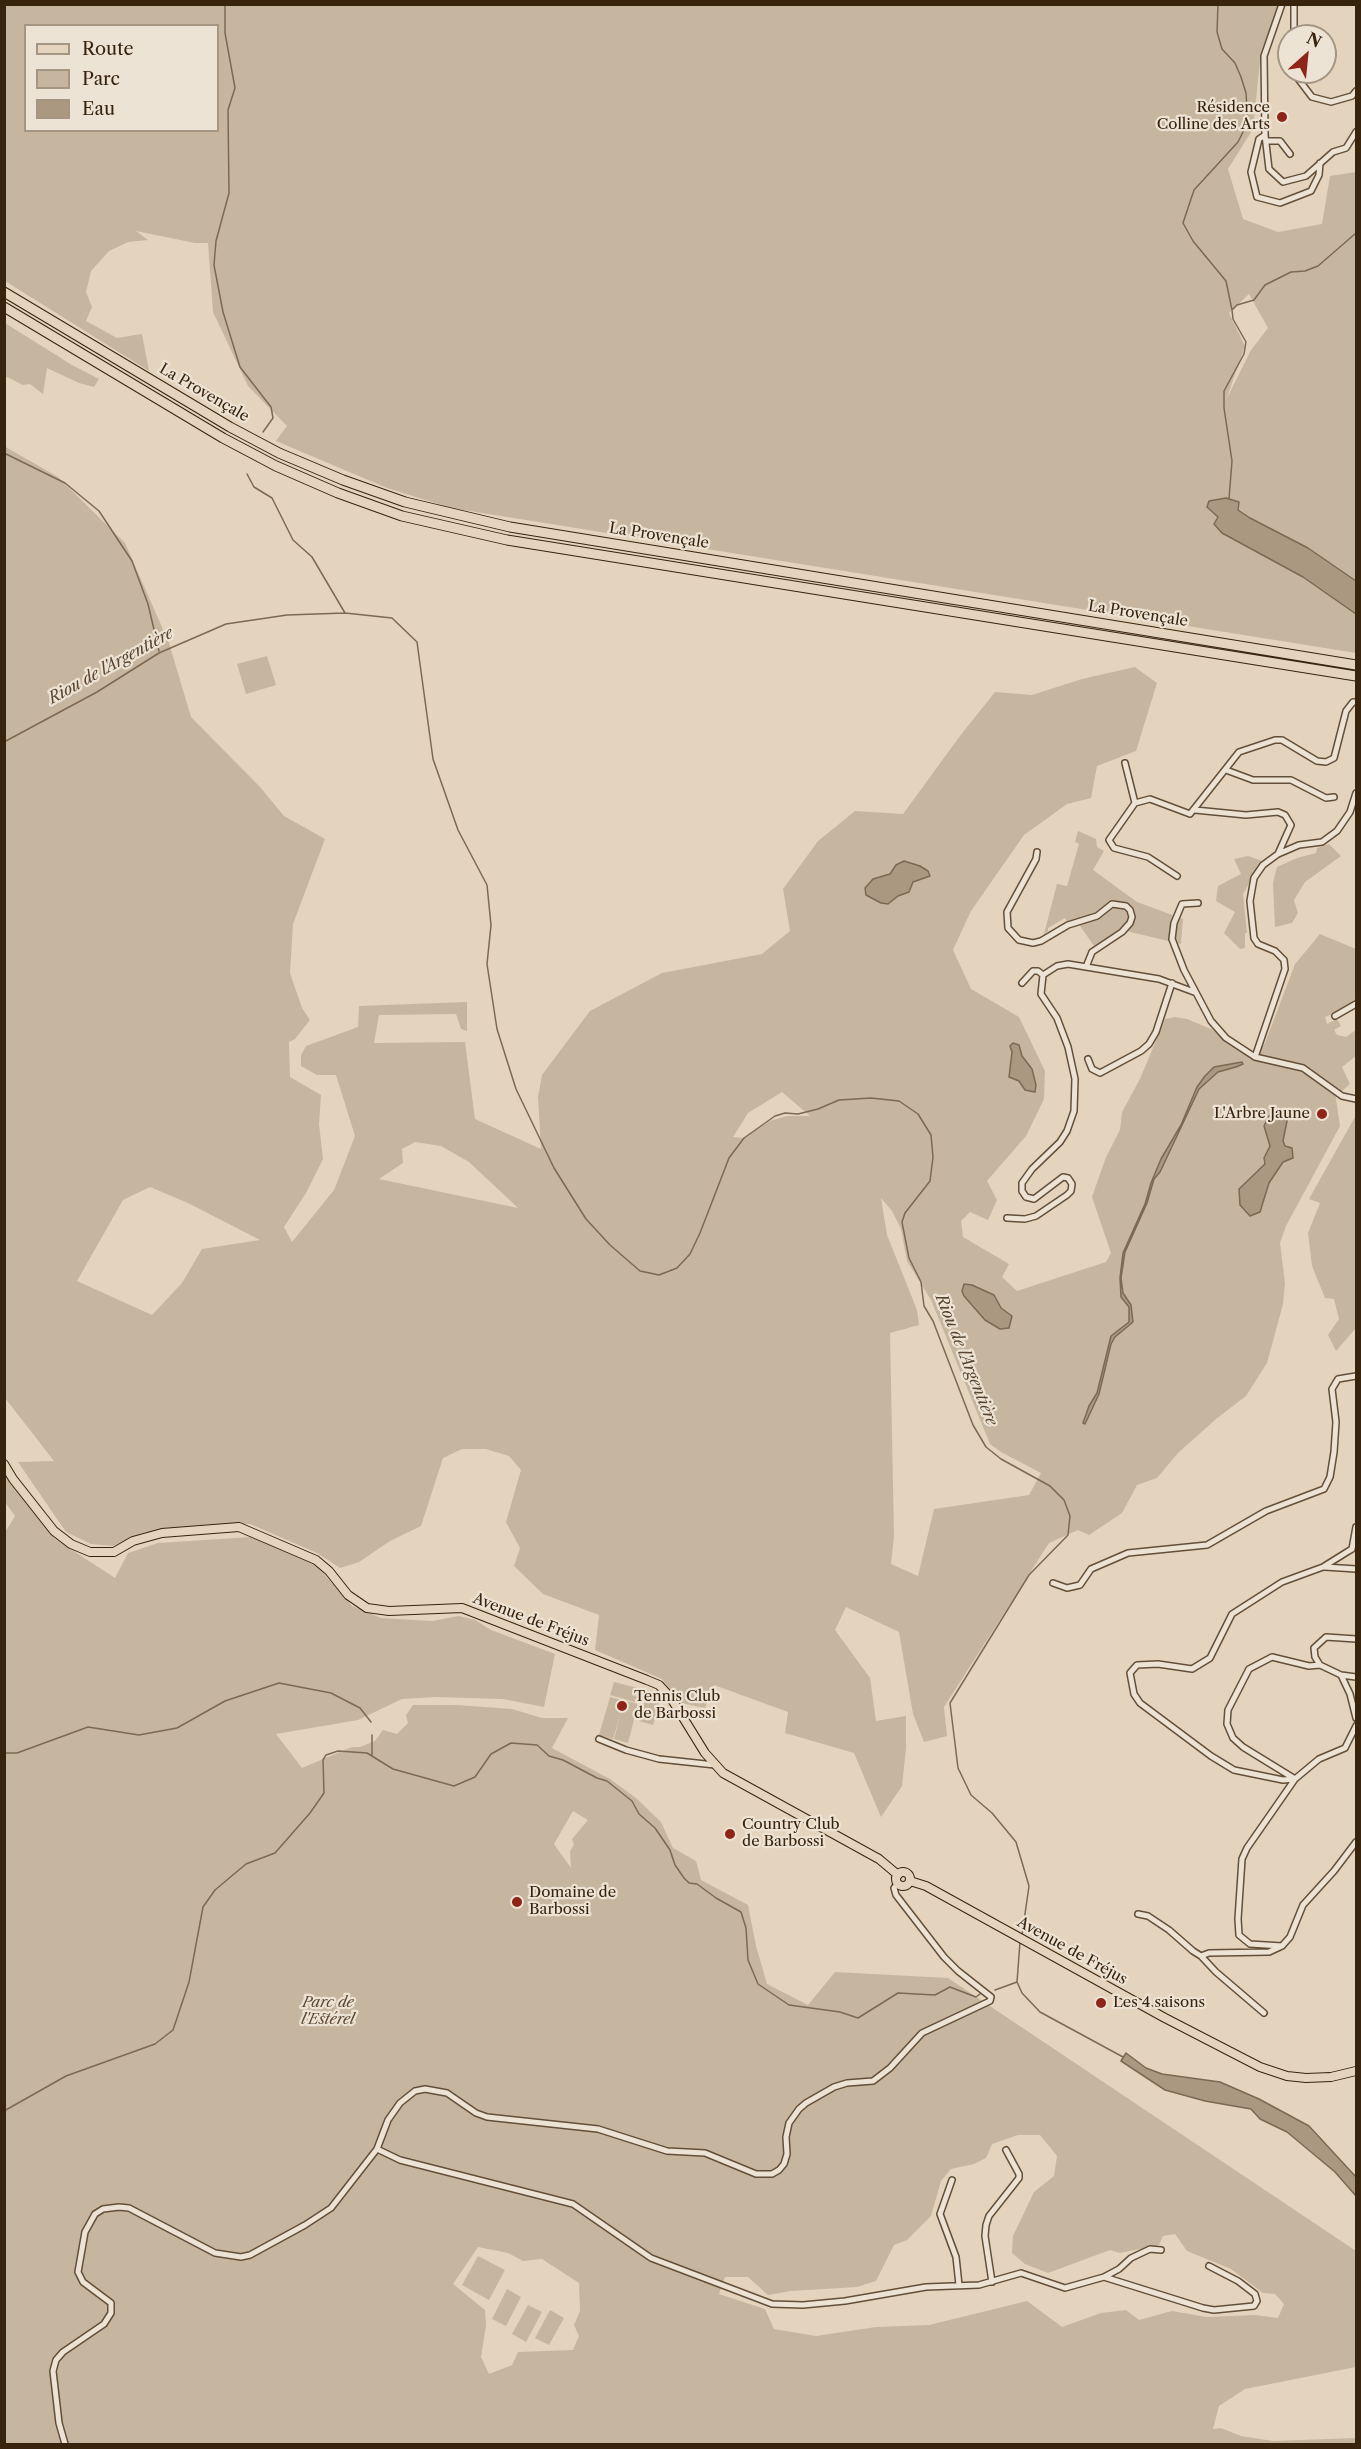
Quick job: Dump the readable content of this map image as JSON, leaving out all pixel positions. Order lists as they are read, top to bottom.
{
  "streets": {
    "highway": ["La Provençale"],
    "main road": ["Avenue de Fréjus"]
  },
  "water": ["Riou de l'Argentière"],
  "parks": ["Parc de l'Estérel"],
  "places": [
    "Résidence Colline des Arts",
    "L'Arbre Jaune",
    "Tennis Club de Barbossi",
    "Country Club de Barbossi",
    "Domaine de Barbossi",
    "Les 4 saisons"
  ],
  "legend": ["Route", "Parc", "Eau"],
  "north": "top right"
}
